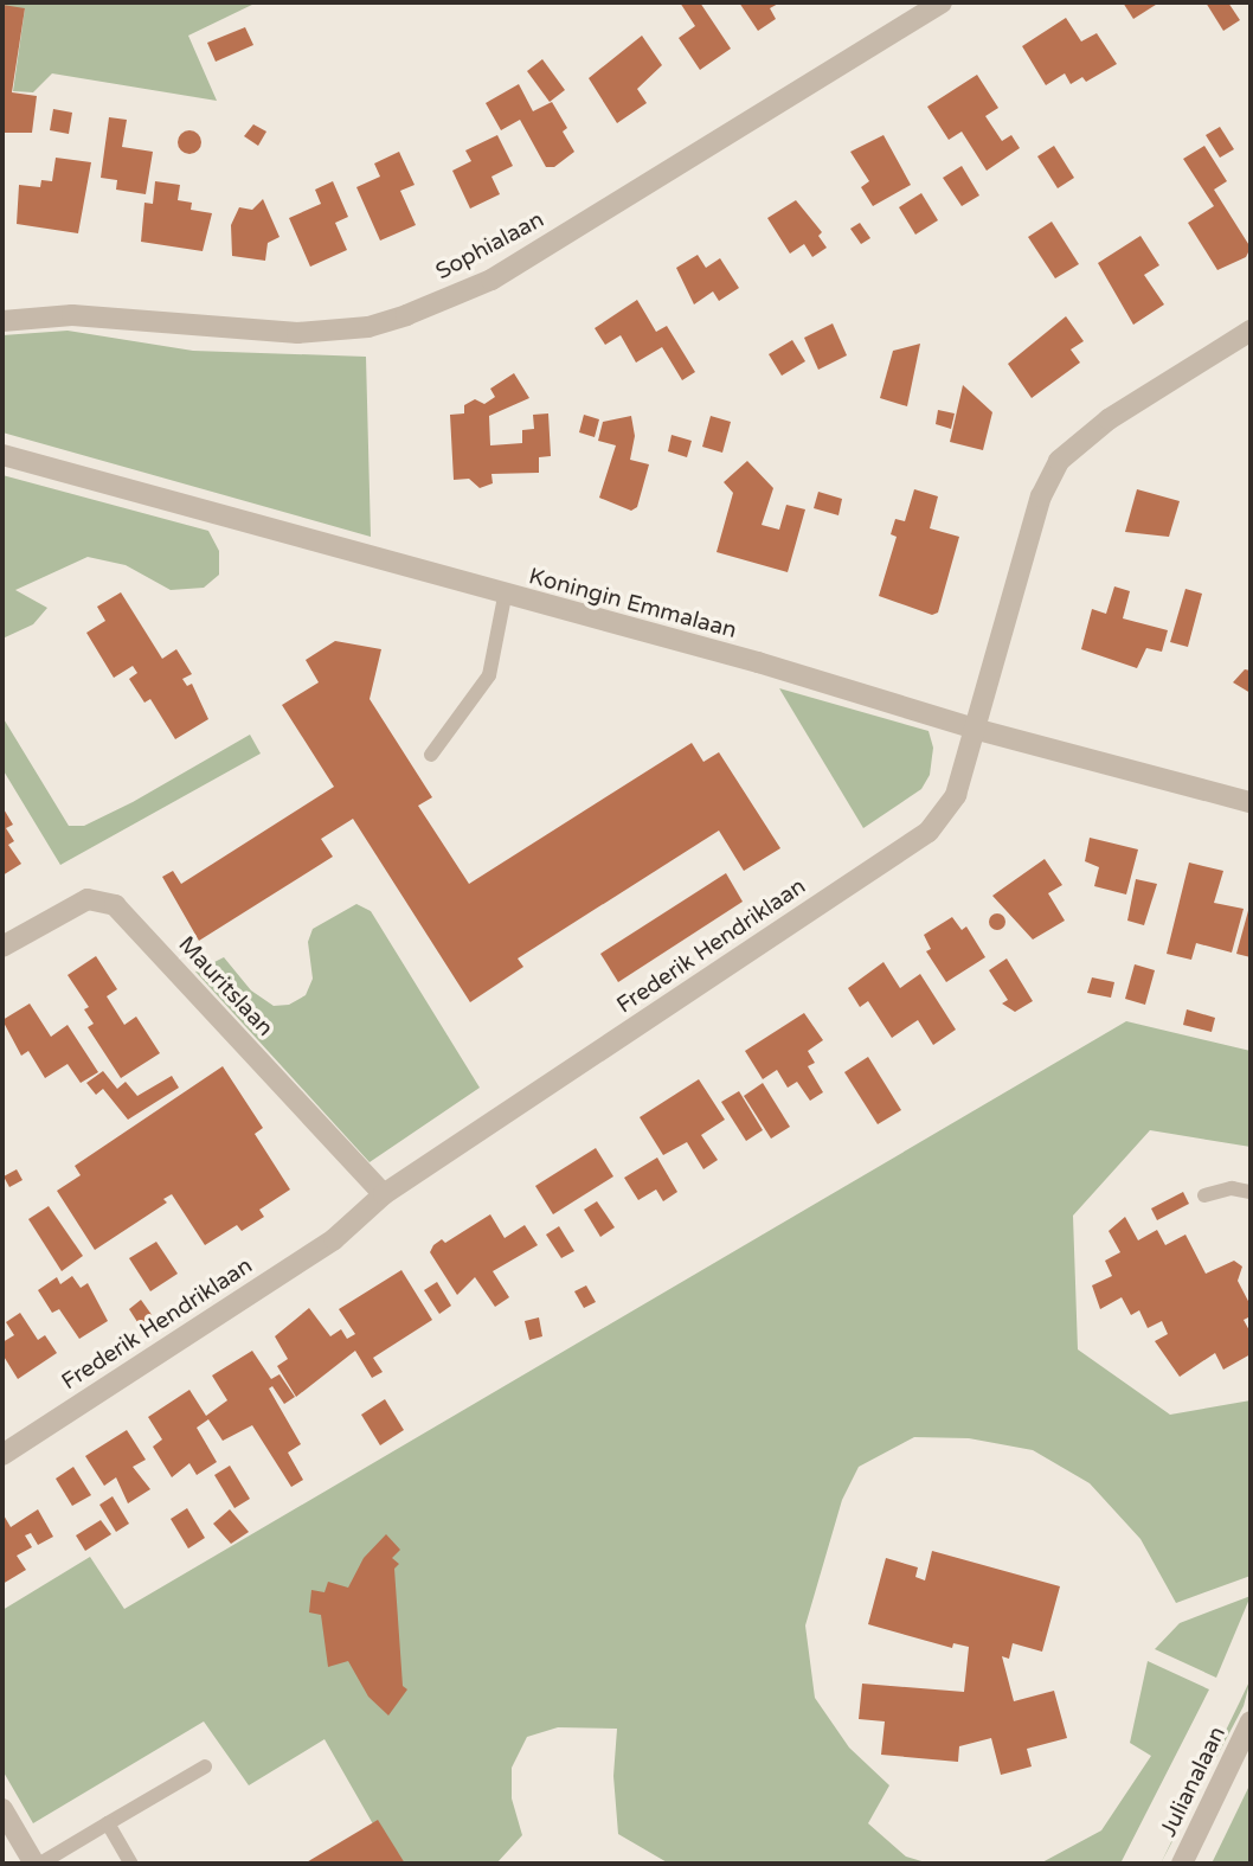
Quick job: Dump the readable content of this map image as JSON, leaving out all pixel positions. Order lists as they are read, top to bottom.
{
  "streets": {
    "street": [
      "Sophialaan",
      "Koningin Emmalaan",
      "Frederik Hendriklaan",
      "Mauritslaan",
      "Julianalaan"
    ]
  },
  "crossings": [
    ["Koningin Emmalaan", "Frederik Hendriklaan"],
    ["Frederik Hendriklaan", "Mauritslaan"]
  ]
}
